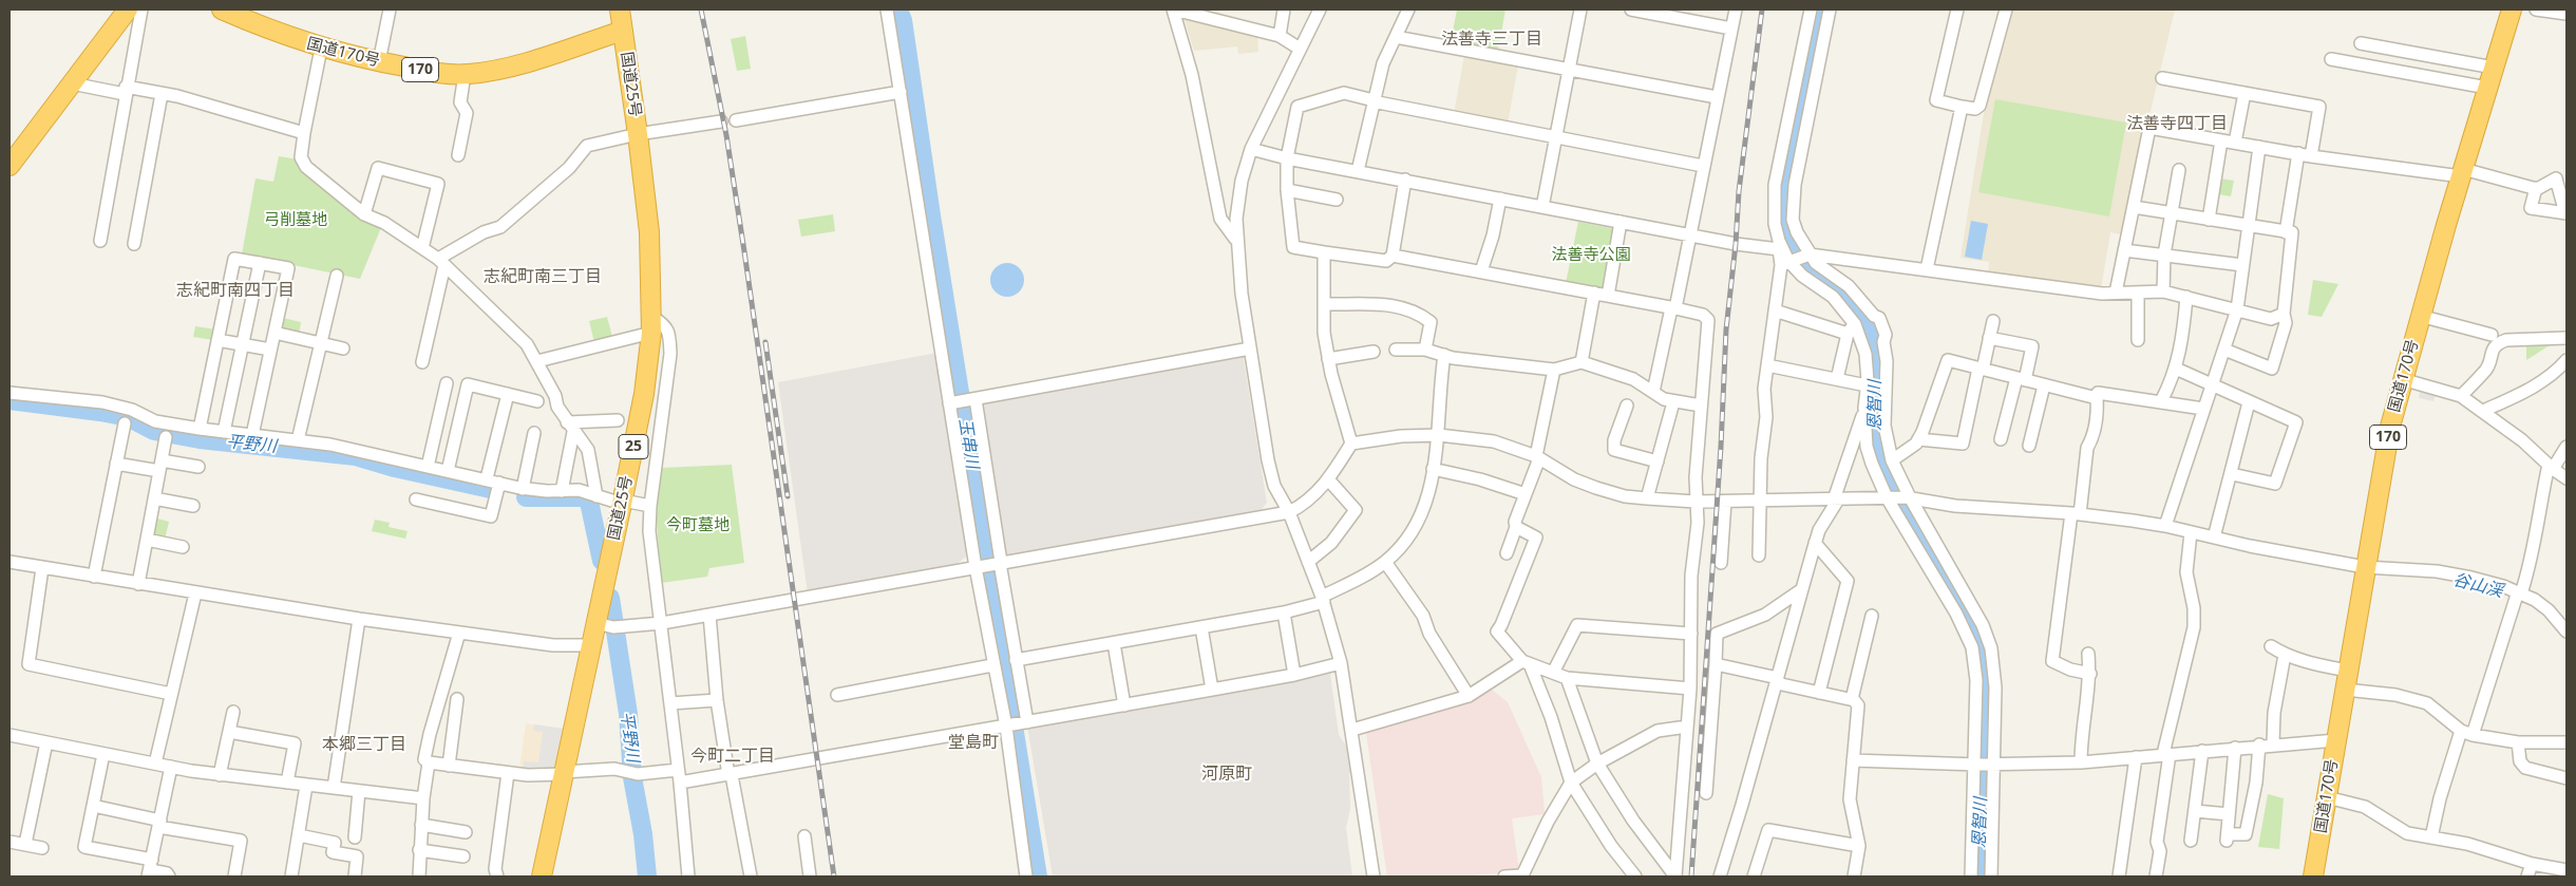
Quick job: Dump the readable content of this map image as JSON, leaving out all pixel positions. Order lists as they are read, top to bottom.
{
  "streets": {
    "highway": [
      "国道170号",
      "170",
      "国道25号",
      "25"
    ]
  },
  "crossings": [
    ["国道170号", "国道25号"]
  ],
  "districts": [
    "法善寺三丁目",
    "法善寺四丁目",
    "志紀町南三丁目",
    "志紀町南四丁目",
    "堂島町",
    "本郷三丁目",
    "今町二丁目",
    "河原町"
  ],
  "water": [
    "恩智川",
    "玉串川",
    "平野川",
    "谷山渓"
  ],
  "parks": ["弓削墓地", "法善寺公園", "今町墓地"]
}
